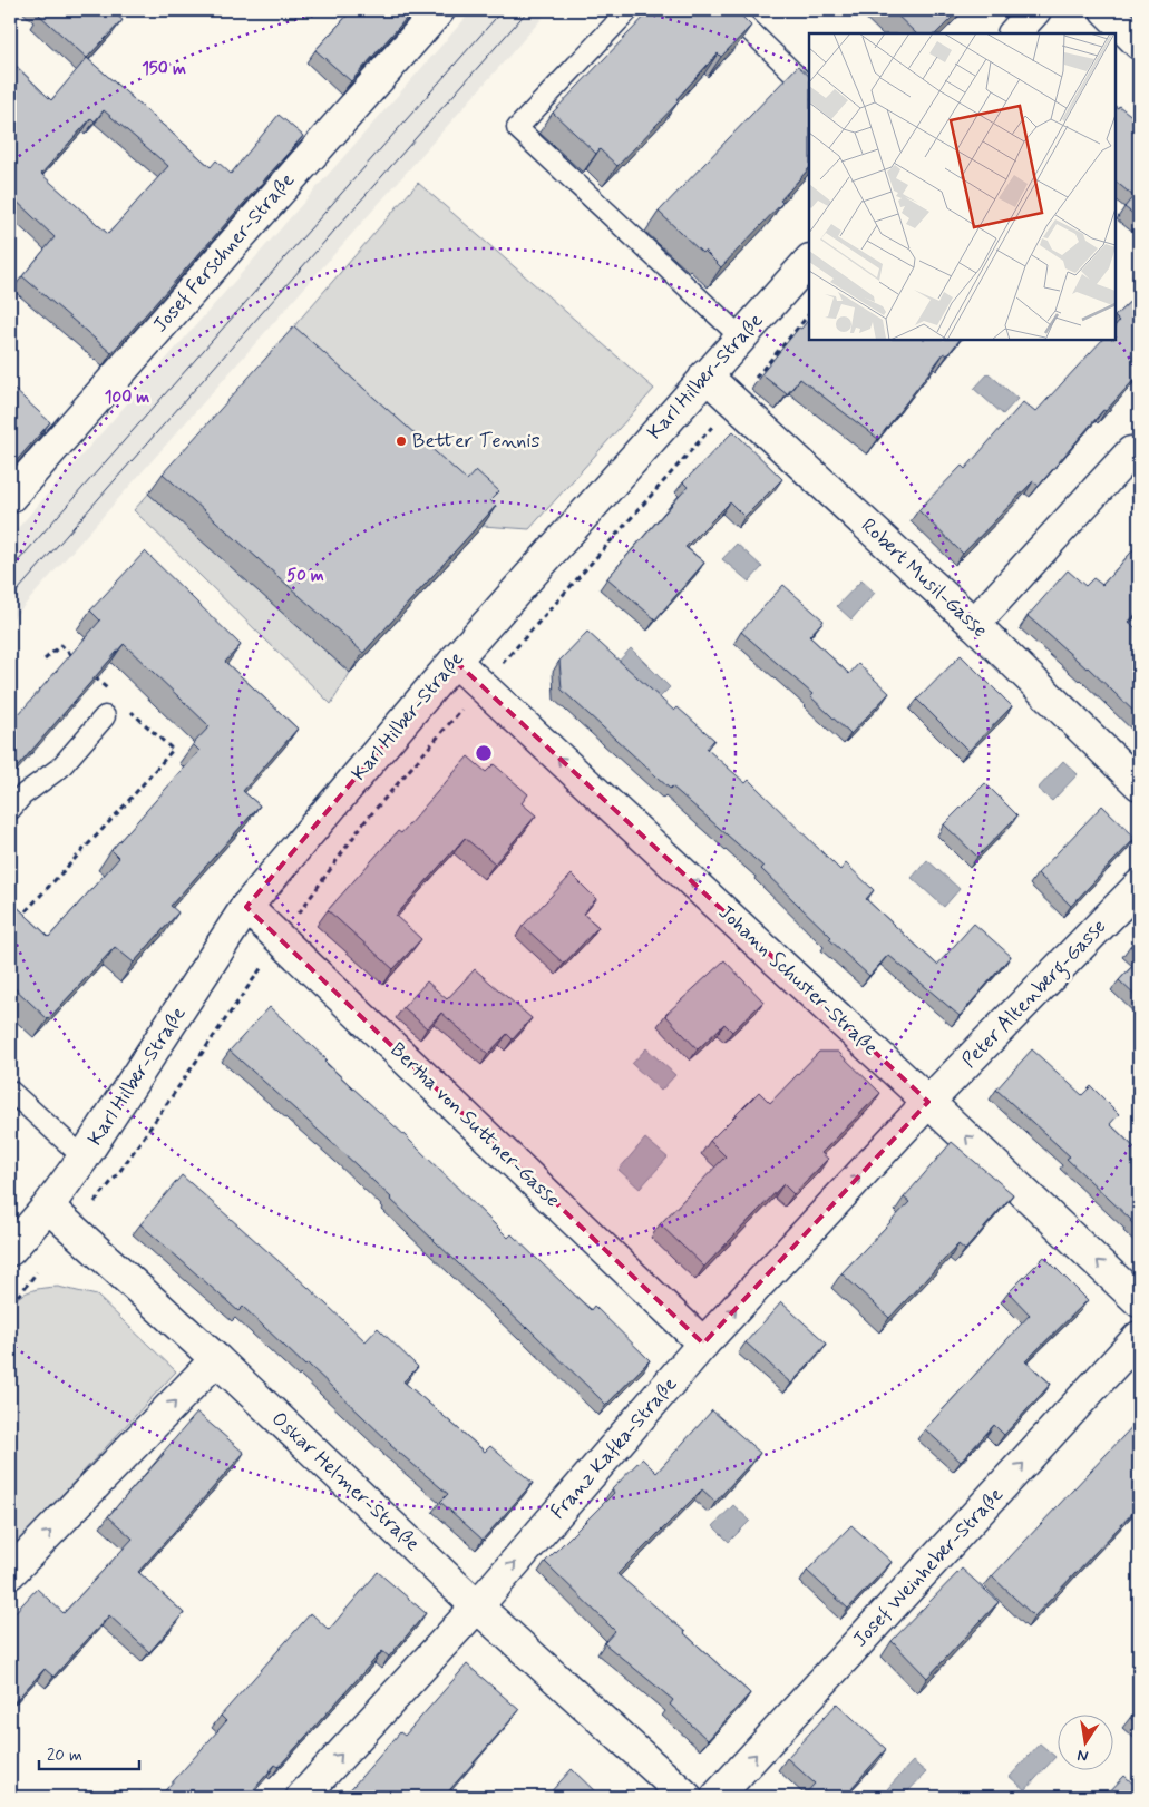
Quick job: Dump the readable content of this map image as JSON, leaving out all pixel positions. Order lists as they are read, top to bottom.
{
  "streets": {
    "street": [
      "Josef Ferschner-Straße",
      "Karl Hilber-Straße",
      "Robert Musil-Gasse",
      "Johann Schuster-Straße",
      "Peter Altenberg-Gasse",
      "Bertha von Suttner-Gasse",
      "Franz Kafka-Straße",
      "Oskar Helmer-Straße",
      "Josef Weinheber-Straße"
    ]
  },
  "crossings": [
    ["Karl Hilber-Straße", "Robert Musil-Gasse"],
    ["Karl Hilber-Straße", "Johann Schuster-Straße"],
    ["Karl Hilber-Straße", "Bertha von Suttner-Gasse"],
    ["Karl Hilber-Straße", "Oskar Helmer-Straße"],
    ["Johann Schuster-Straße", "Peter Altenberg-Gasse"],
    ["Johann Schuster-Straße", "Franz Kafka-Straße"],
    ["Peter Altenberg-Gasse", "Franz Kafka-Straße"],
    ["Bertha von Suttner-Gasse", "Franz Kafka-Straße"],
    ["Franz Kafka-Straße", "Oskar Helmer-Straße"]
  ],
  "one_way": ["Johann Schuster-Straße", "Franz Kafka-Straße", "Josef Weinheber-Straße"],
  "places": ["Better Tennis"],
  "scale_bar": "20 m",
  "north": "bottom",
  "rings": ["150 m", "100 m", "50 m"]
}
